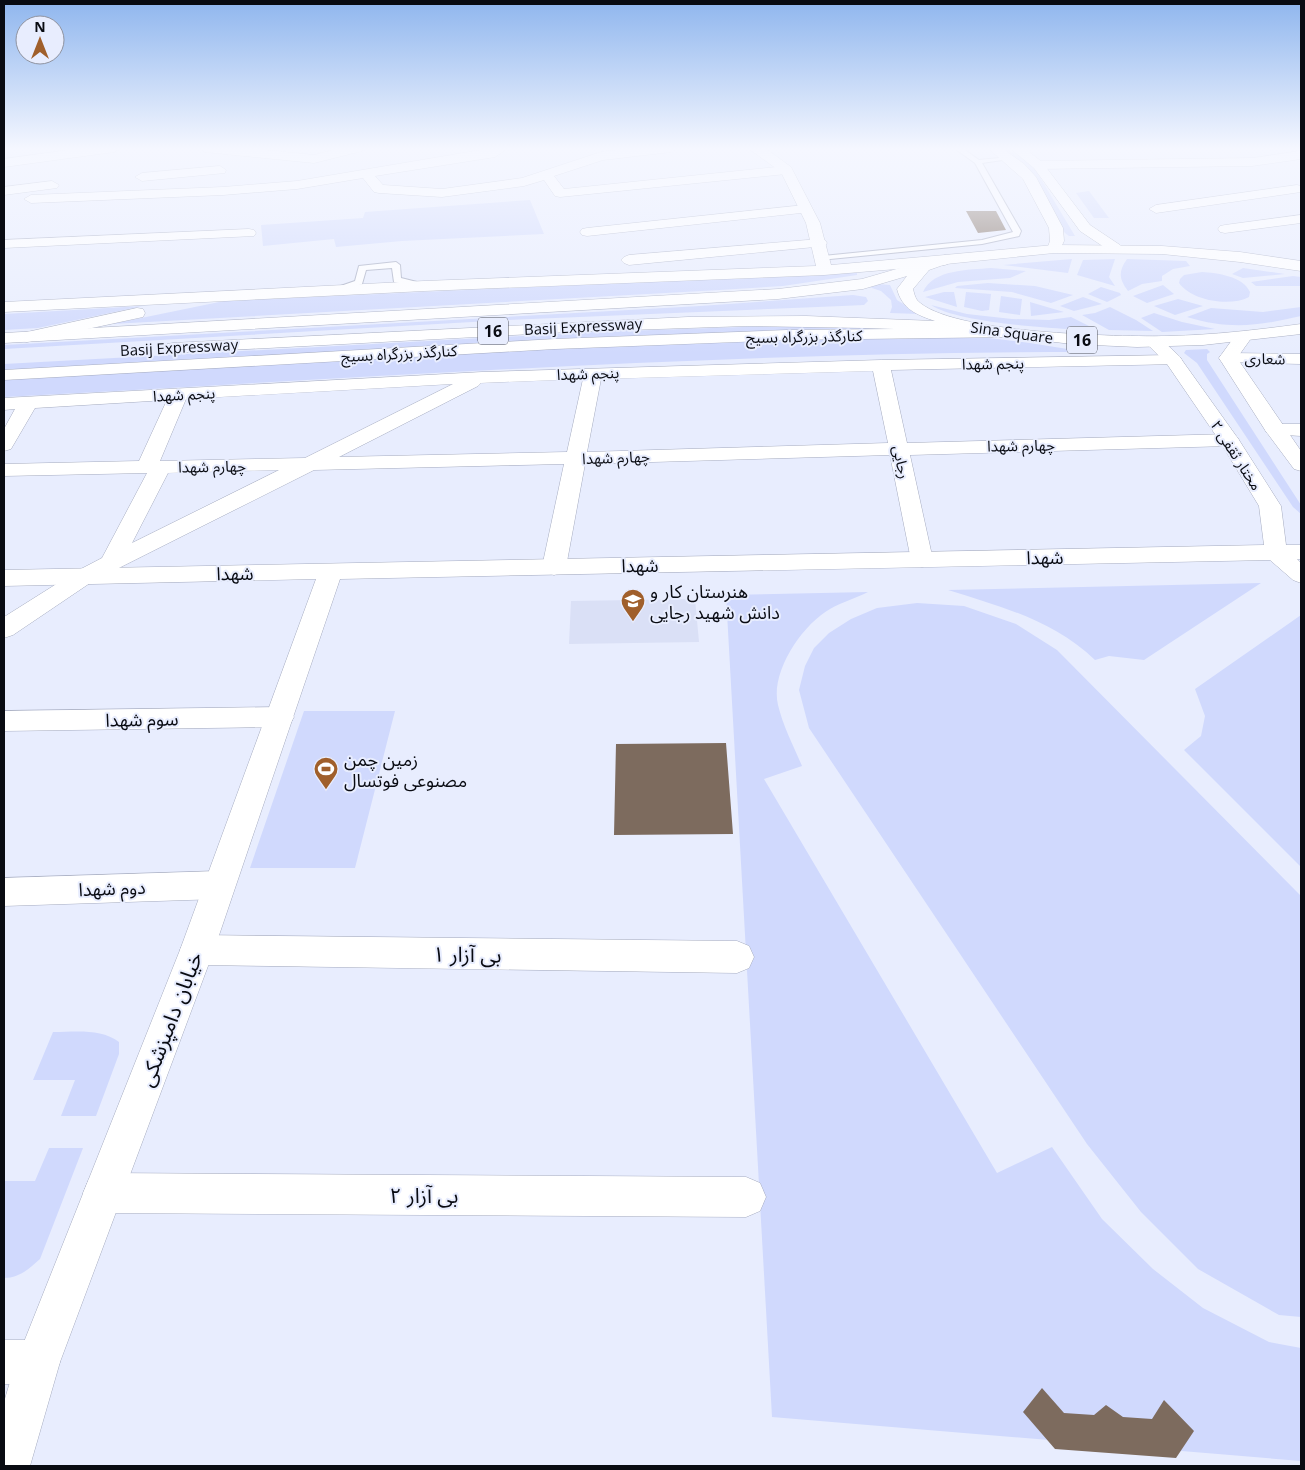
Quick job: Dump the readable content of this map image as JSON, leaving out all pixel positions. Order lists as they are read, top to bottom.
{
  "streets": {
    "main road": [
      "Basij Expressway",
      "16",
      "Sina Square",
      "کنارگذر بزرگراه بسیج",
      "شعاری",
      "پنجم شهدا",
      "چهارم شهدا",
      "مختار ثقفی ۲",
      "رجایی",
      "شهدا",
      "سوم شهدا",
      "دوم شهدا",
      "بی آزار ۱",
      "خیابان دامپزشکی",
      "بی آزار ۲"
    ]
  },
  "crossings": [
    ["Basij Expressway", "16"],
    ["Basij Expressway", "Sina Square"],
    ["16", "Sina Square"],
    ["Sina Square", "کنارگذر بزرگراه بسیج"],
    ["Sina Square", "مختار ثقفی ۲"],
    ["پنجم شهدا", "مختار ثقفی ۲"],
    ["پنجم شهدا", "رجایی"],
    ["چهارم شهدا", "مختار ثقفی ۲"],
    ["چهارم شهدا", "رجایی"],
    ["مختار ثقفی ۲", "شهدا"],
    ["رجایی", "شهدا"],
    ["شهدا", "خیابان دامپزشکی"],
    ["سوم شهدا", "خیابان دامپزشکی"],
    ["دوم شهدا", "خیابان دامپزشکی"],
    ["بی آزار ۱", "خیابان دامپزشکی"],
    ["خیابان دامپزشکی", "بی آزار ۲"]
  ],
  "places": {
    "school or university": ["هنرستان کار و دانش شهید رجایی"],
    "sports": ["زمین چمن مصنوعی فوتسال"]
  },
  "north": "top"
}
